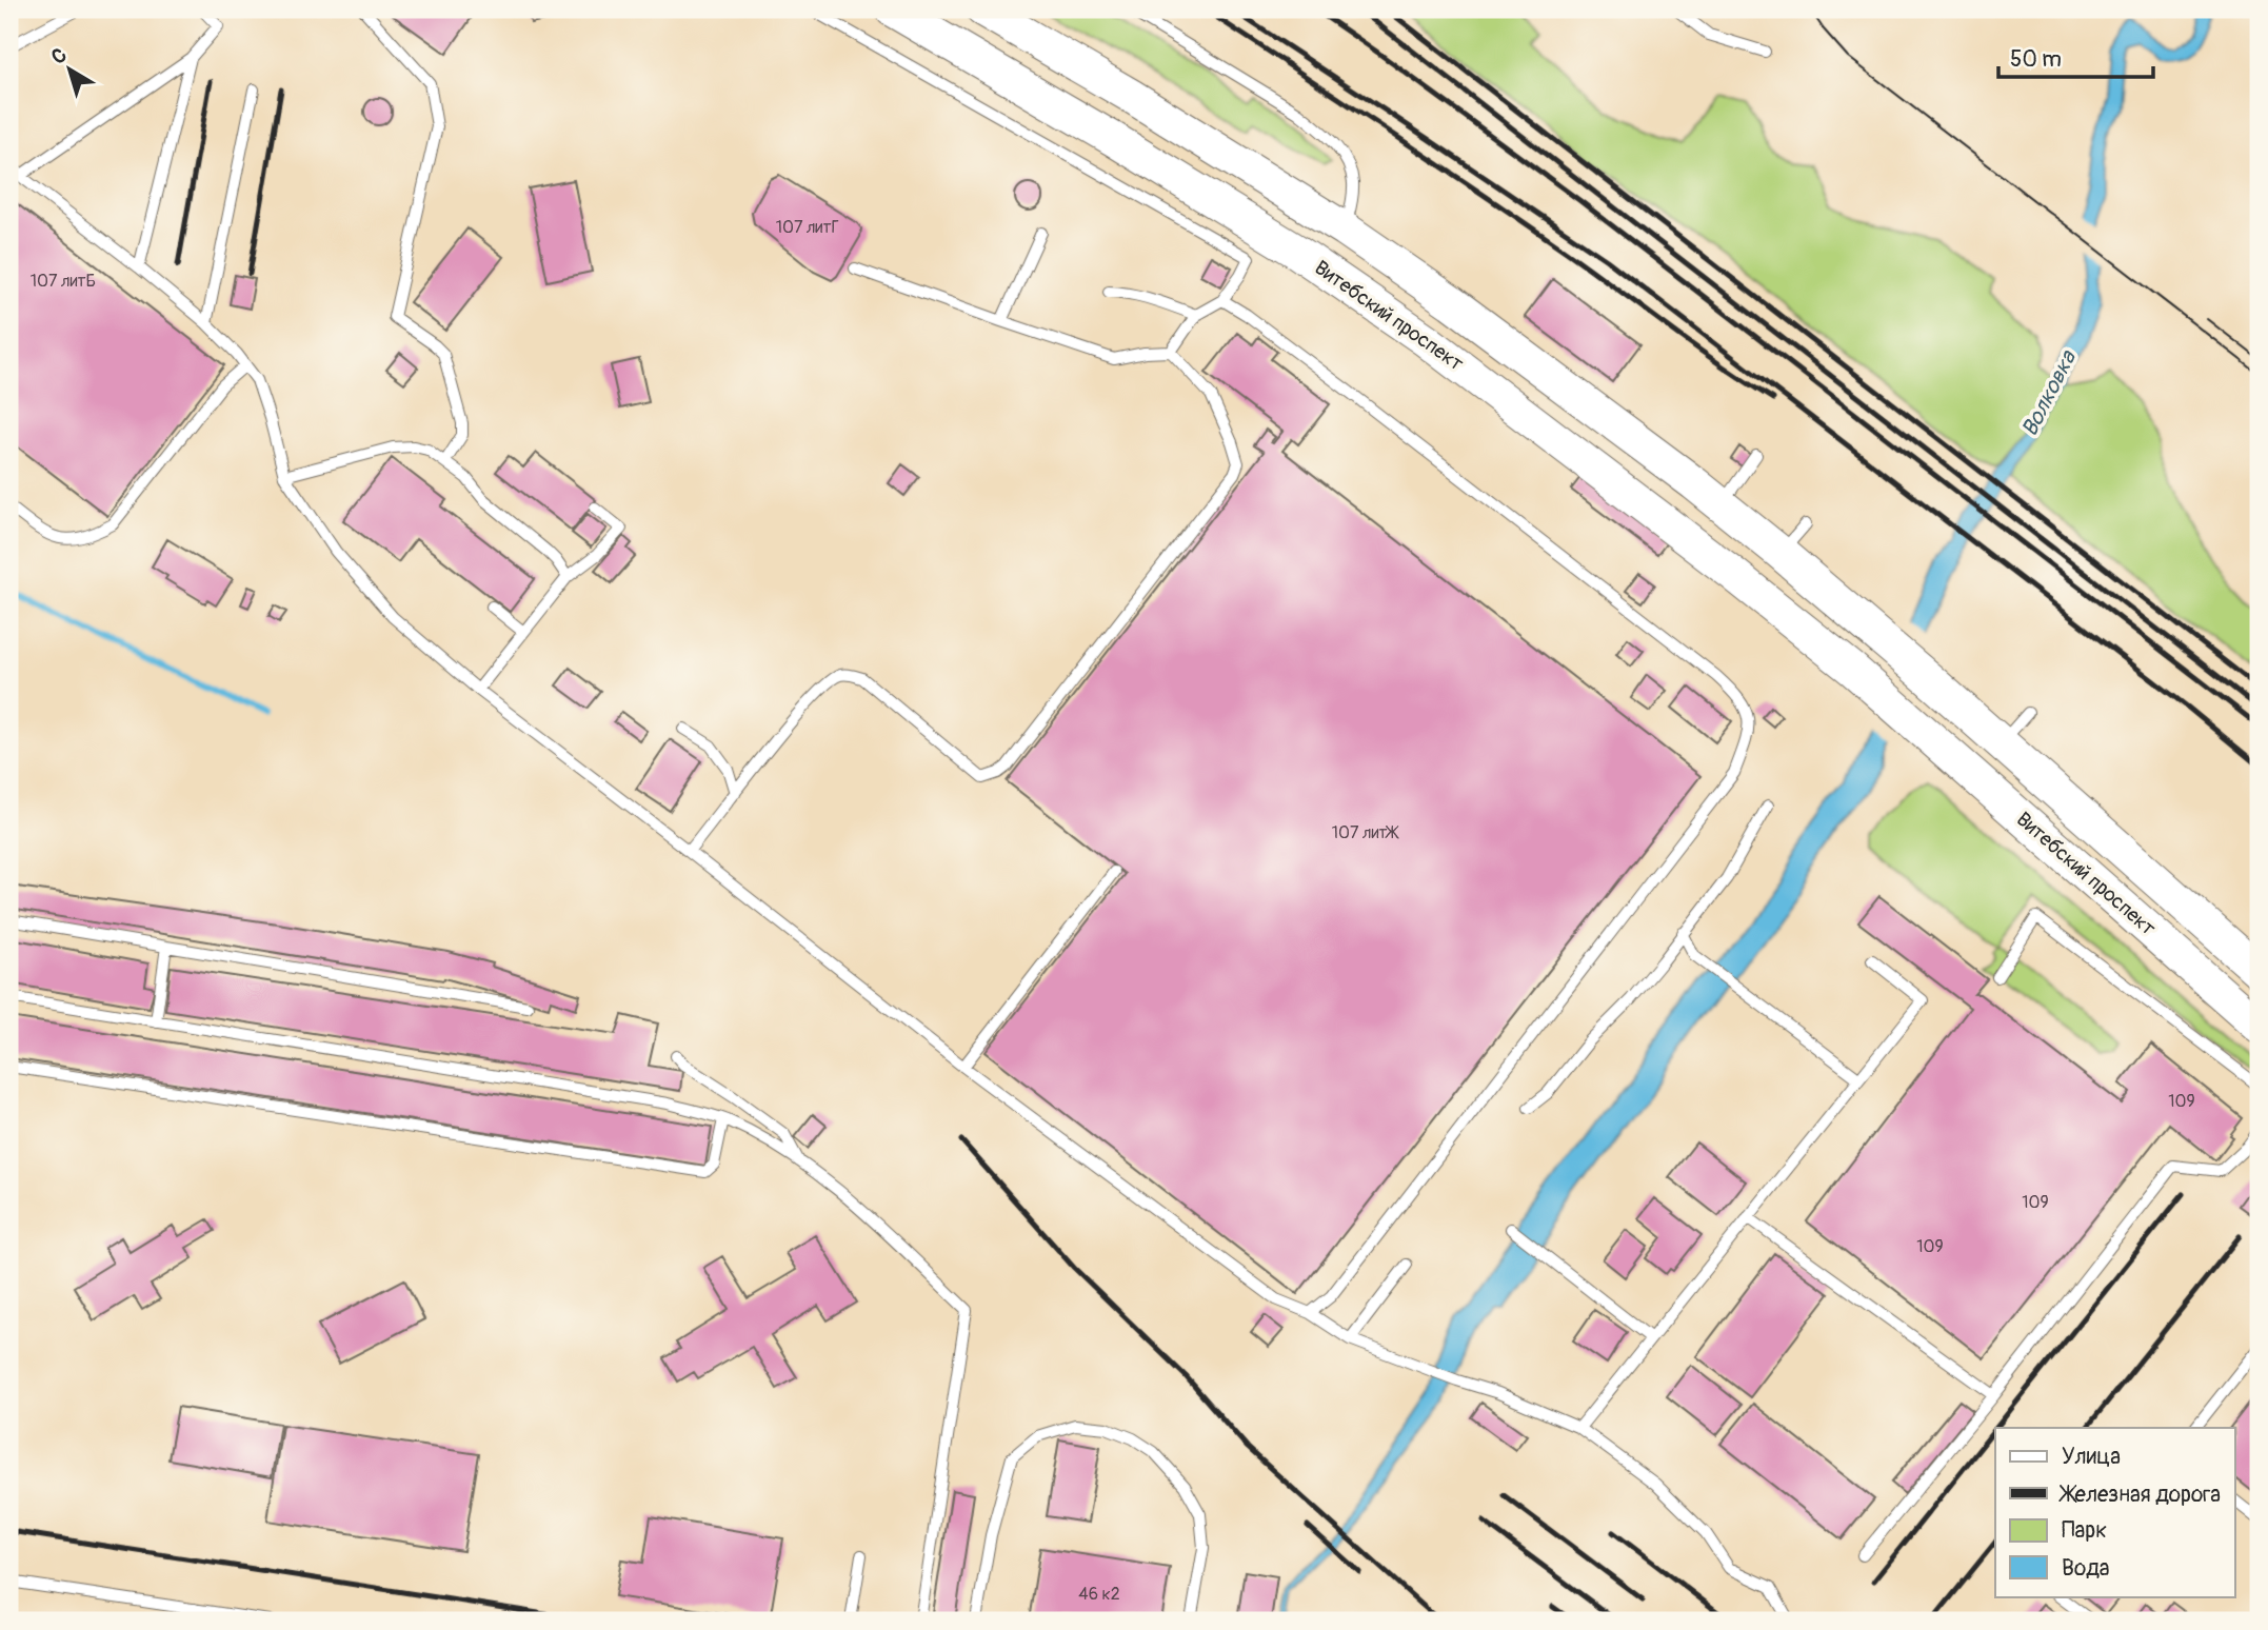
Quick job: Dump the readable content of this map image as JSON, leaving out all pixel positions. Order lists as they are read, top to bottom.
{
  "streets": {
    "main road": ["Витебский проспект"]
  },
  "water": ["Волковка"],
  "house_numbers": [
    "107 литГ",
    "107 литБ",
    "107 литЖ",
    "109",
    "109",
    "109",
    "46 к2"
  ],
  "legend": [
    "Улица",
    "Железная дорога",
    "Парк",
    "Вода"
  ],
  "scale_bar": "50 m",
  "north": "top left"
}
